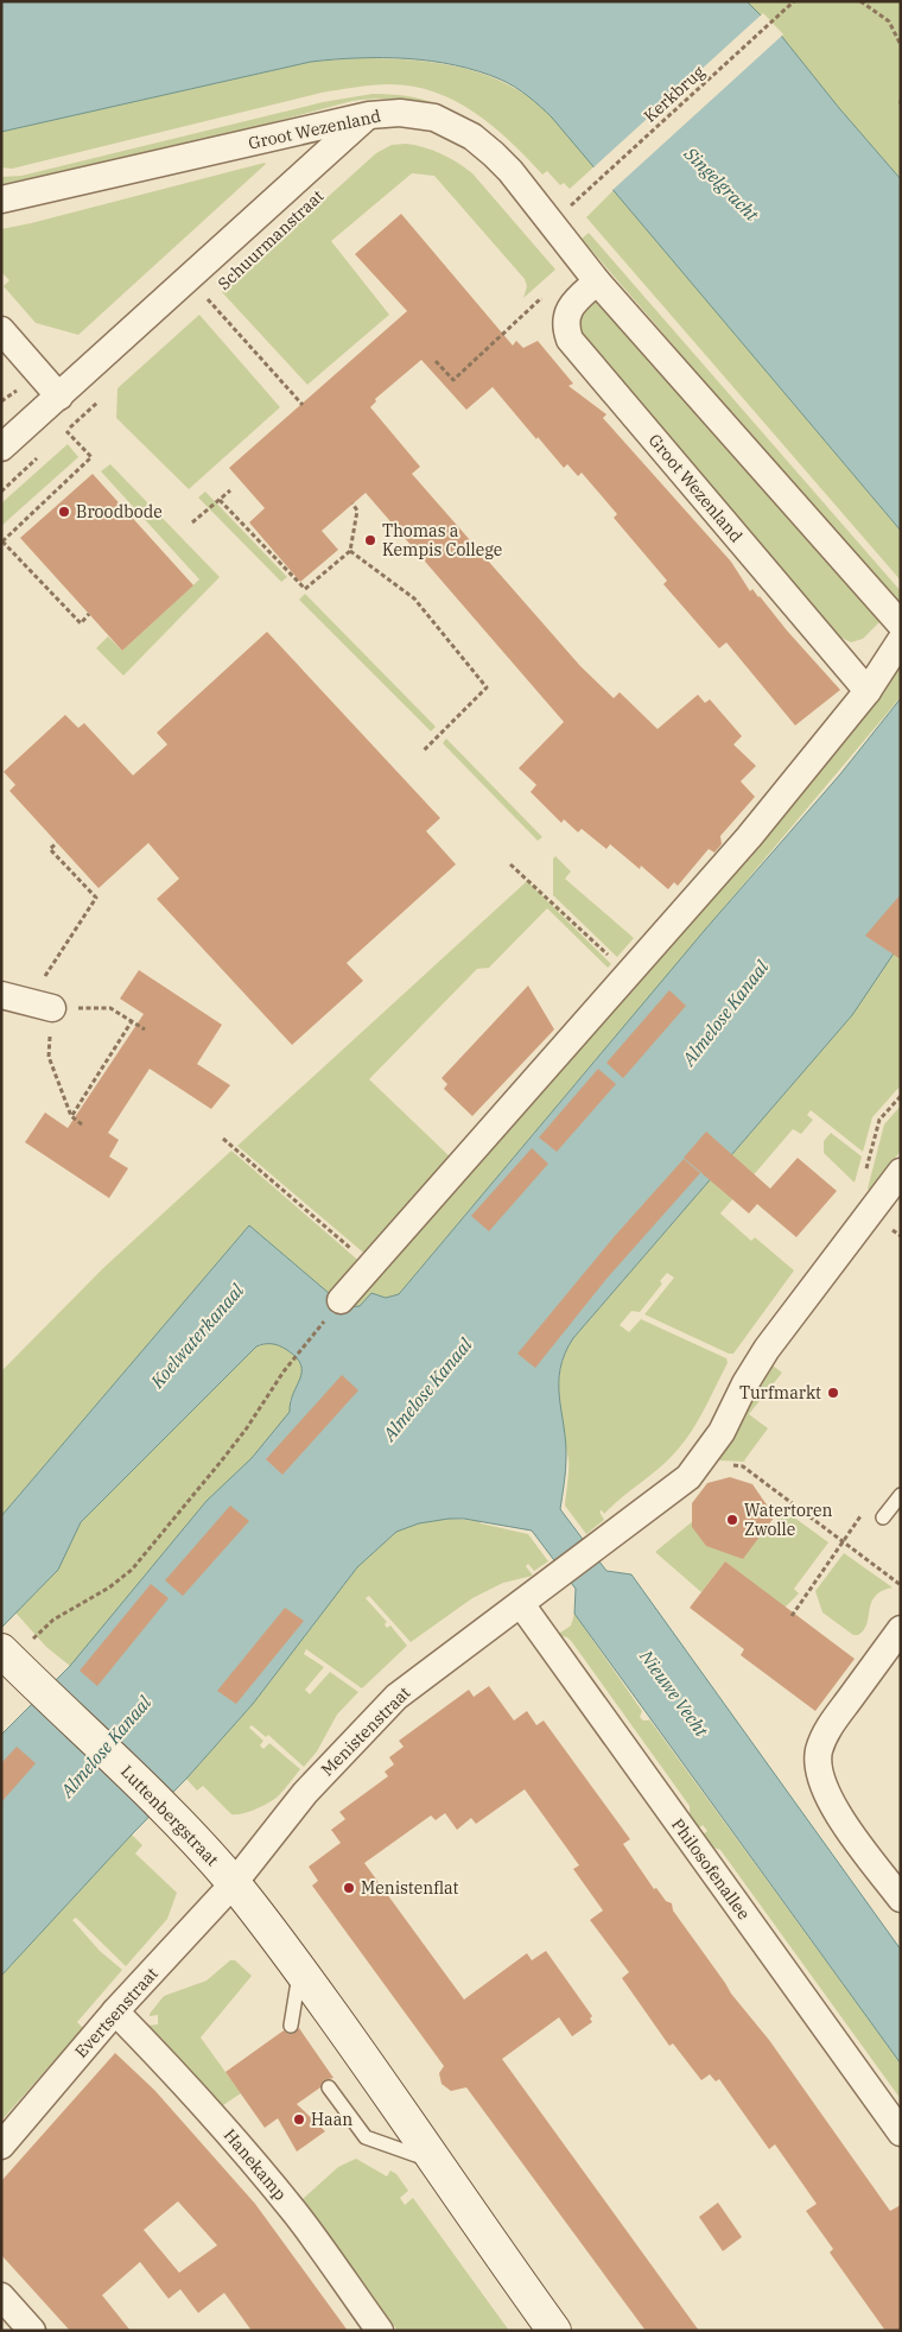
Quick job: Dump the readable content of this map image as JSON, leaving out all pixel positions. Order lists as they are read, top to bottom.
{
  "streets": {
    "main road": ["Luttenbergstraat"],
    "street": [
      "Groot Wezenland",
      "Schuurmanstraat",
      "Menistenstraat",
      "Philosofenallee",
      "Evertsenstraat",
      "Hanekamp"
    ],
    "path": ["Kerkbrug"]
  },
  "crossings": [
    ["Groot Wezenland", "Schuurmanstraat"],
    ["Menistenstraat", "Luttenbergstraat"],
    ["Menistenstraat", "Philosofenallee"],
    ["Menistenstraat", "Evertsenstraat"],
    ["Luttenbergstraat", "Evertsenstraat"],
    ["Evertsenstraat", "Hanekamp"]
  ],
  "water": [
    "Singelgracht",
    "Almelose Kanaal",
    "Koelwaterkanaal",
    "Nieuwe Vecht"
  ],
  "places": [
    "Broodbode",
    "Thomas a Kempis College",
    "Turfmarkt",
    "Watertoren Zwolle",
    "Menistenflat",
    "Haan"
  ]
}
